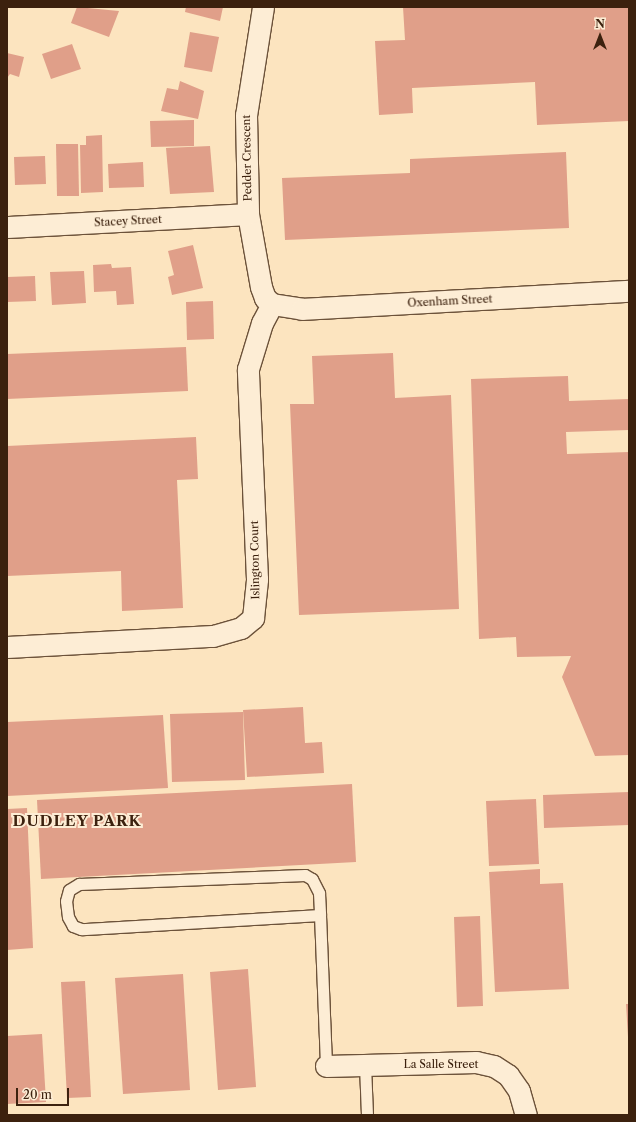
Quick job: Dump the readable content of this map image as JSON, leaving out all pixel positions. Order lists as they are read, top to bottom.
{
  "streets": {
    "street": [
      "Pedder Crescent",
      "Stacey Street",
      "Oxenham Street",
      "Islington Court",
      "La Salle Street"
    ]
  },
  "crossings": [
    ["Pedder Crescent", "Stacey Street"],
    ["Pedder Crescent", "Oxenham Street"],
    ["Pedder Crescent", "Islington Court"],
    ["Oxenham Street", "Islington Court"]
  ],
  "districts": ["DUDLEY PARK"],
  "scale_bar": "20 m",
  "north": "top"
}
